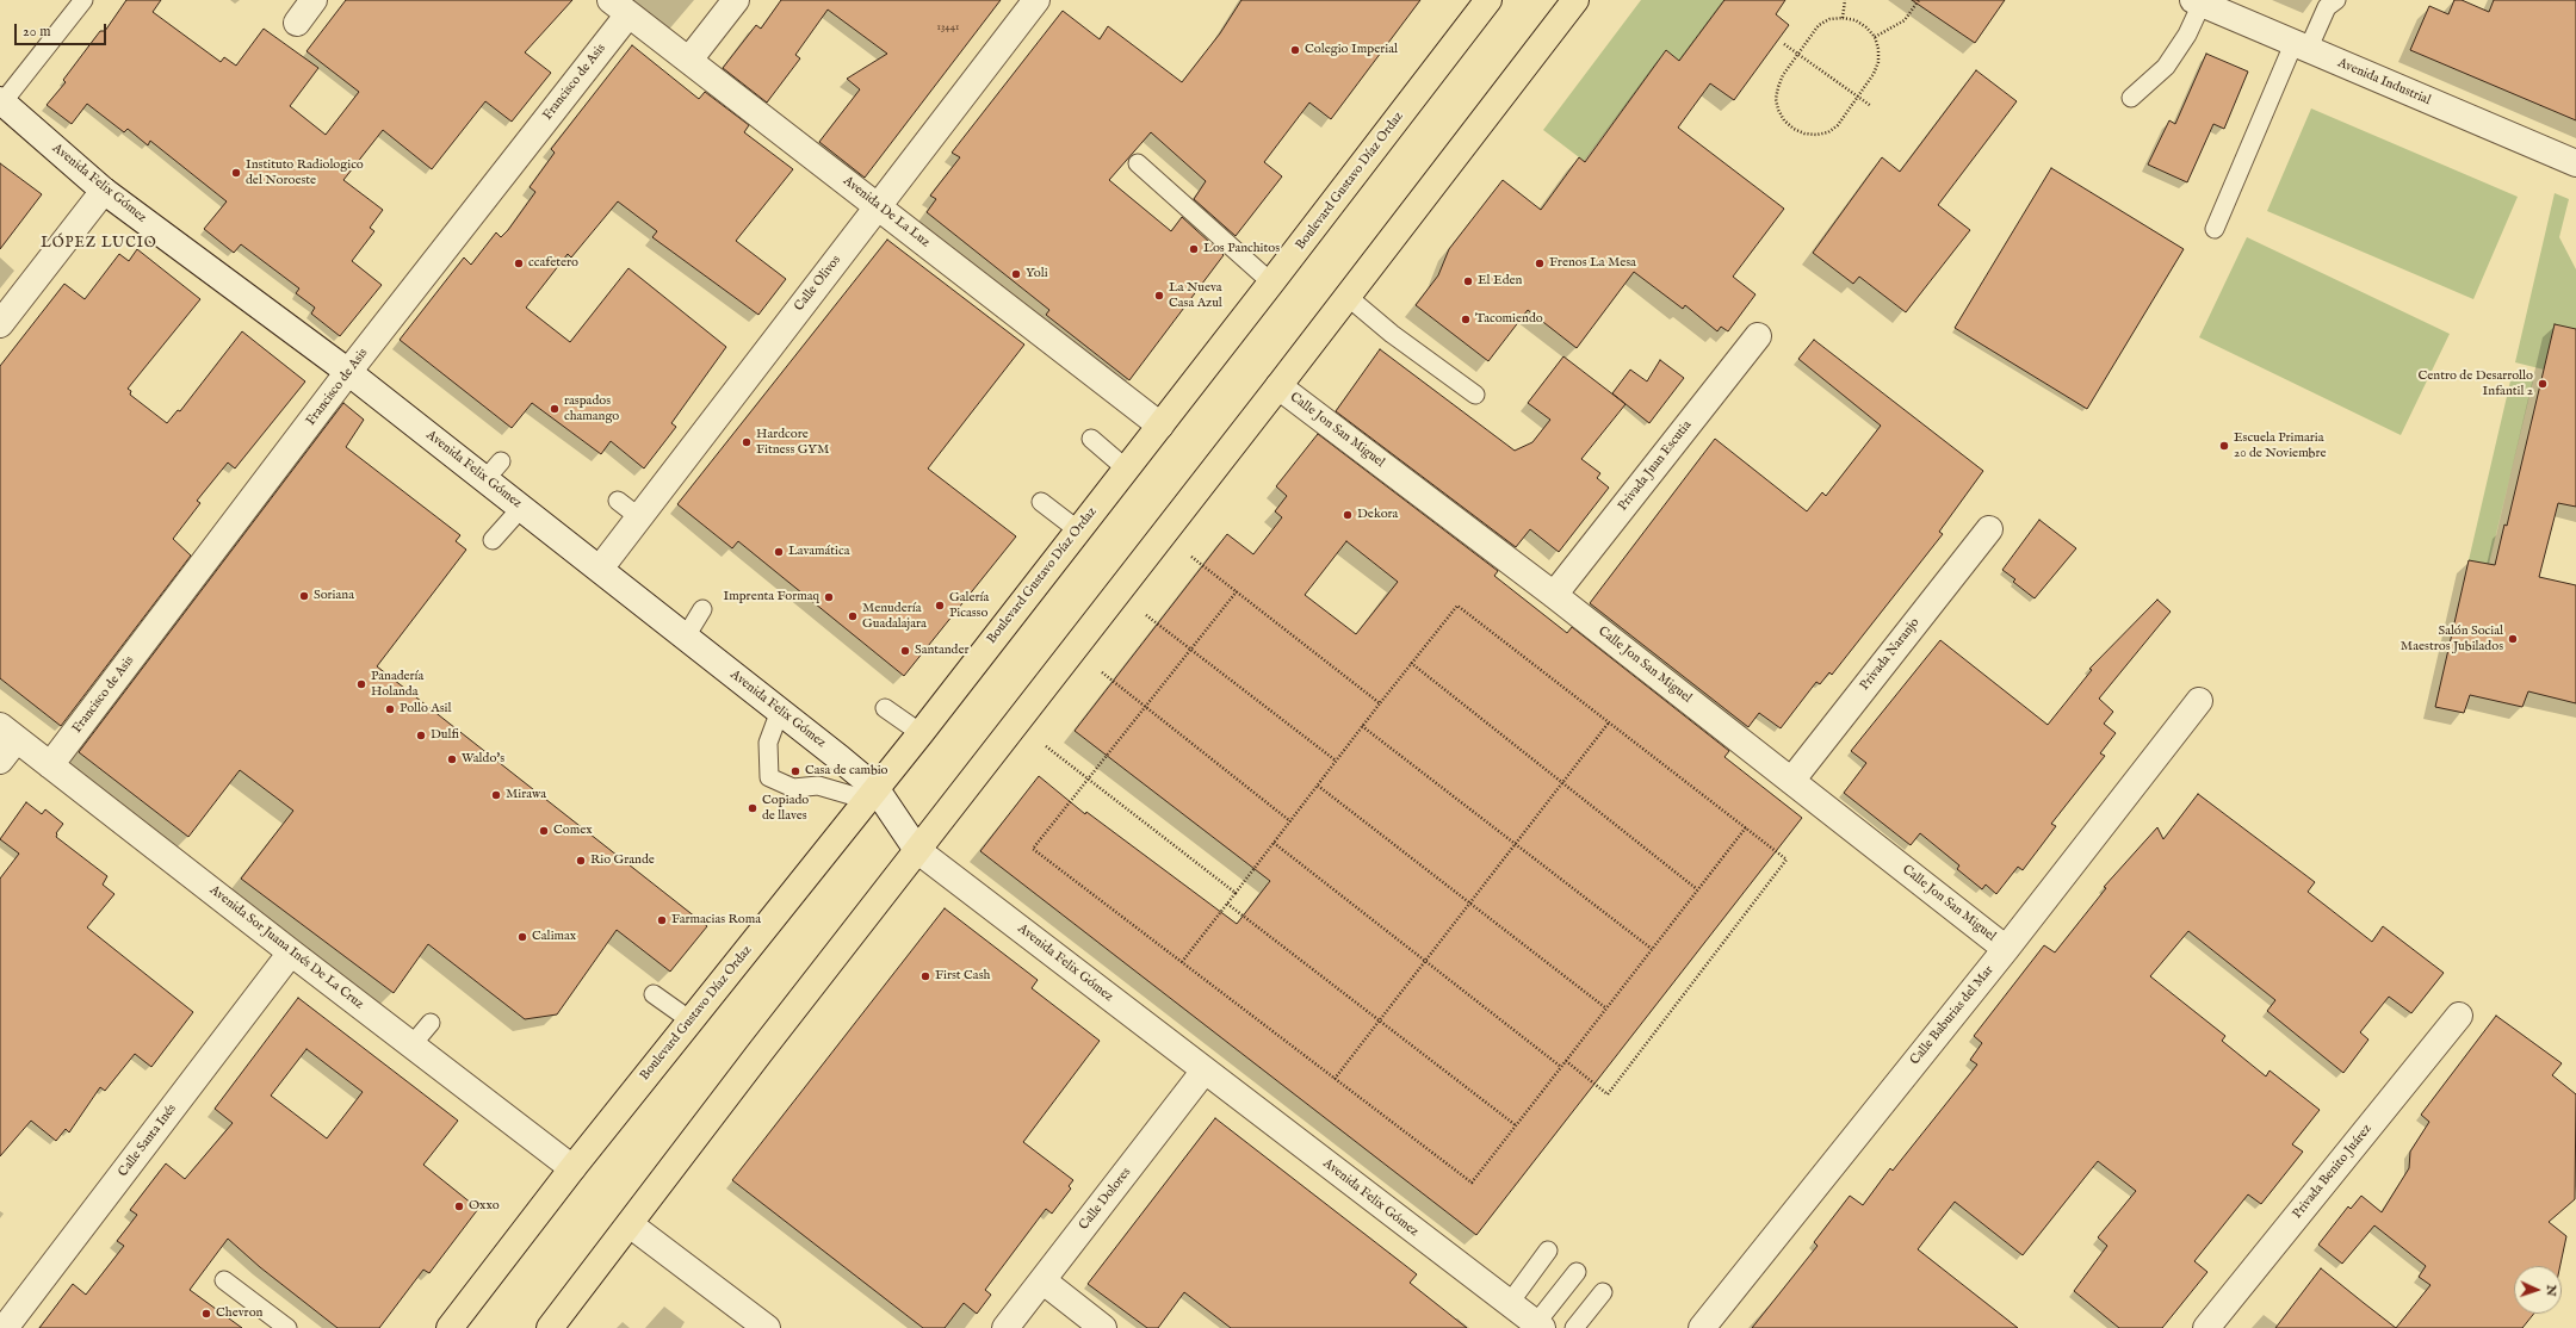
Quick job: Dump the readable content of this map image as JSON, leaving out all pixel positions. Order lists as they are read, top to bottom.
{
  "streets": {
    "main road": ["Boulevard Gustavo Díaz Ordaz"],
    "street": [
      "Francisco de Asis",
      "Avenida Industrial",
      "Avenida Felix Gómez",
      "Avenida De La Luz",
      "Calle Olivos",
      "Calle Jon San Miguel",
      "Privada Juan Escutia",
      "Privada Naranjo",
      "Avenida Sor Juana Inés De La Cruz",
      "Calle Baburias del Mar",
      "Calle Santa Inés",
      "Privada Benito Juárez",
      "Calle Dolores"
    ]
  },
  "crossings": [
    ["Francisco de Asis", "Avenida Felix Gómez"],
    ["Francisco de Asis", "Avenida De La Luz"],
    ["Francisco de Asis", "Avenida Sor Juana Inés De La Cruz"],
    ["Boulevard Gustavo Díaz Ordaz", "Avenida Felix Gómez"],
    ["Boulevard Gustavo Díaz Ordaz", "Avenida De La Luz"],
    ["Boulevard Gustavo Díaz Ordaz", "Avenida Sor Juana Inés De La Cruz"],
    ["Avenida Felix Gómez", "Calle Olivos"],
    ["Avenida Felix Gómez", "Calle Dolores"],
    ["Avenida De La Luz", "Calle Olivos"],
    ["Calle Jon San Miguel", "Privada Juan Escutia"],
    ["Calle Jon San Miguel", "Privada Naranjo"],
    ["Calle Jon San Miguel", "Calle Baburias del Mar"],
    ["Avenida Sor Juana Inés De La Cruz", "Calle Santa Inés"]
  ],
  "districts": ["LÓPEZ LUCIO"],
  "places": [
    "Colegio Imperial",
    "Instituto Radiologico del Noroeste",
    "Los Panchitos",
    "ccafetero",
    "Frenos La Mesa",
    "Yoli",
    "El Eden",
    "La Nueva Casa Azul",
    "Tacomiendo",
    "Centro de Desarrollo Infantil 2",
    "raspados chamango",
    "Hardcore Fitness GYM",
    "Escuela Primaria 20 de Noviembre",
    "Dekora",
    "Lavamática",
    "Soriana",
    "Imprenta Formaq",
    "Galería Picasso",
    "Menudería Guadalajara",
    "Salón Social Maestros Jubilados",
    "Santander",
    "Panadería Holanda",
    "Pollo Asil",
    "Dulfi",
    "Waldo's",
    "Casa de cambio",
    "Mirawa",
    "Copiado de llaves",
    "Comex",
    "Rio Grande",
    "Farmacias Roma",
    "Calimax",
    "First Cash",
    "Oxxo",
    "Chevron"
  ],
  "house_numbers": ["13441"],
  "scale_bar": "20 m",
  "north": "right"
}
